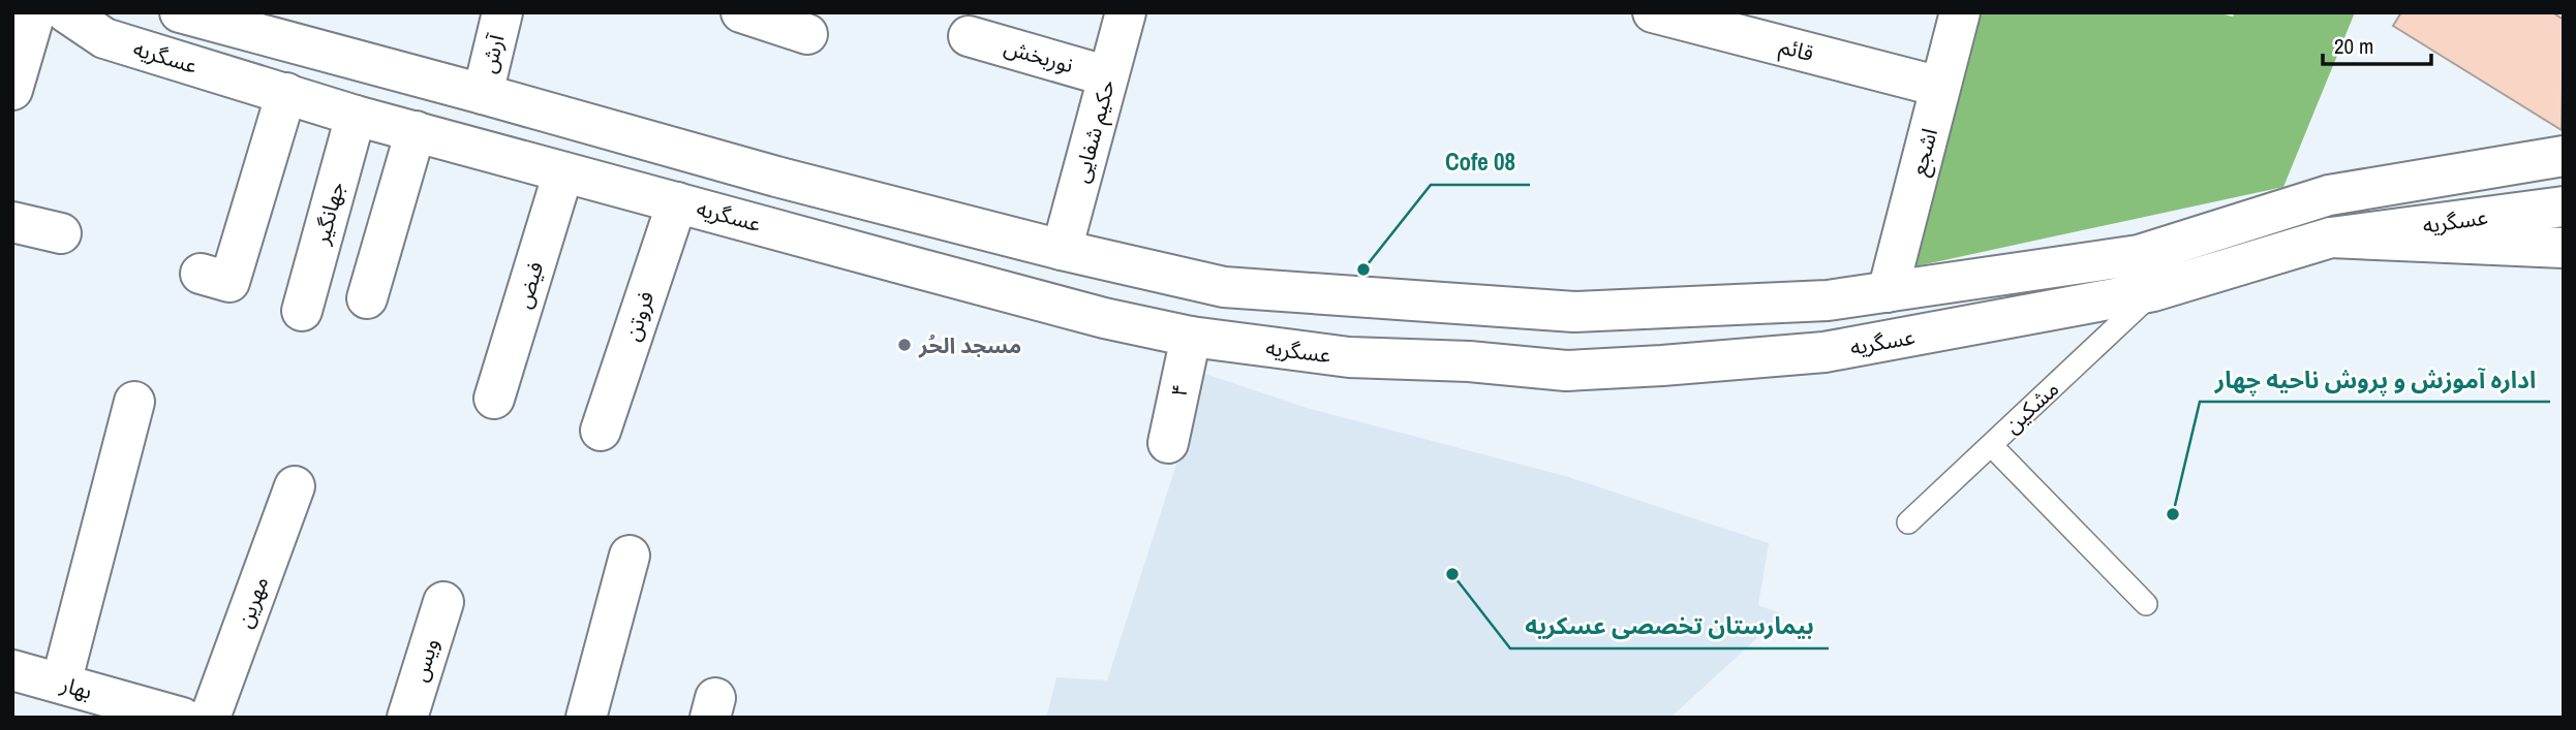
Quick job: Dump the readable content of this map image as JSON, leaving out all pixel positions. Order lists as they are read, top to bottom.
{
  "streets": {
    "main road": [
      "قائم",
      "آرش",
      "نوربخش",
      "عسگریه",
      "حکیم شفایی",
      "اشجع",
      "جهانگیر",
      "فیض",
      "فروتن",
      "۴",
      "مهرین",
      "ویس",
      "بهار"
    ],
    "lane": ["مشکین"]
  },
  "crossings": [
    ["قائم", "اشجع"],
    ["آرش", "عسگریه"],
    ["نوربخش", "حکیم شفایی"],
    ["عسگریه", "حکیم شفایی"],
    ["عسگریه", "اشجع"],
    ["عسگریه", "جهانگیر"],
    ["عسگریه", "فیض"],
    ["عسگریه", "فروتن"],
    ["عسگریه", "۴"],
    ["عسگریه", "مشکین"]
  ],
  "places": [
    "Cofe 08",
    "مسجد الحُر",
    "اداره آموزش و پروش ناحیه چهار",
    "بیمارستان تخصصی عسکریه"
  ],
  "scale_bar": "20 m"
}
